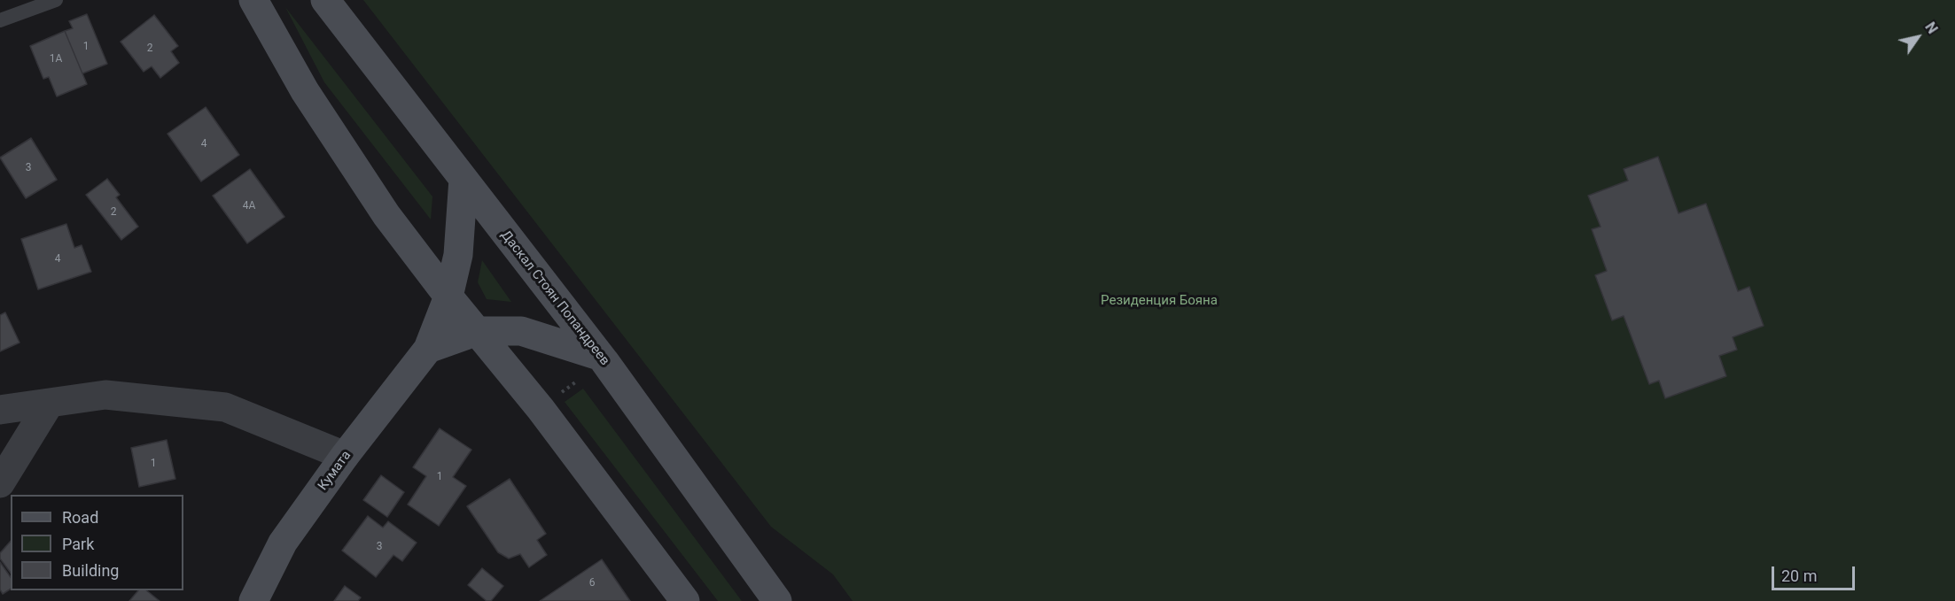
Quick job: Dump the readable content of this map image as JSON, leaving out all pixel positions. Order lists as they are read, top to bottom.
{
  "streets": {
    "main road": ["Даскал Стоян Попандреев", "Кумата"]
  },
  "crossings": [
    ["Даскал Стоян Попандреев", "Кумата"]
  ],
  "parks": ["Резиденция Бояна"],
  "house_numbers": [
    "1",
    "2",
    "1А",
    "4",
    "3",
    "4A",
    "2",
    "4",
    "1",
    "1",
    "3",
    "6"
  ],
  "legend": ["Road", "Park", "Building"],
  "scale_bar": "20 m",
  "north": "top right"
}
